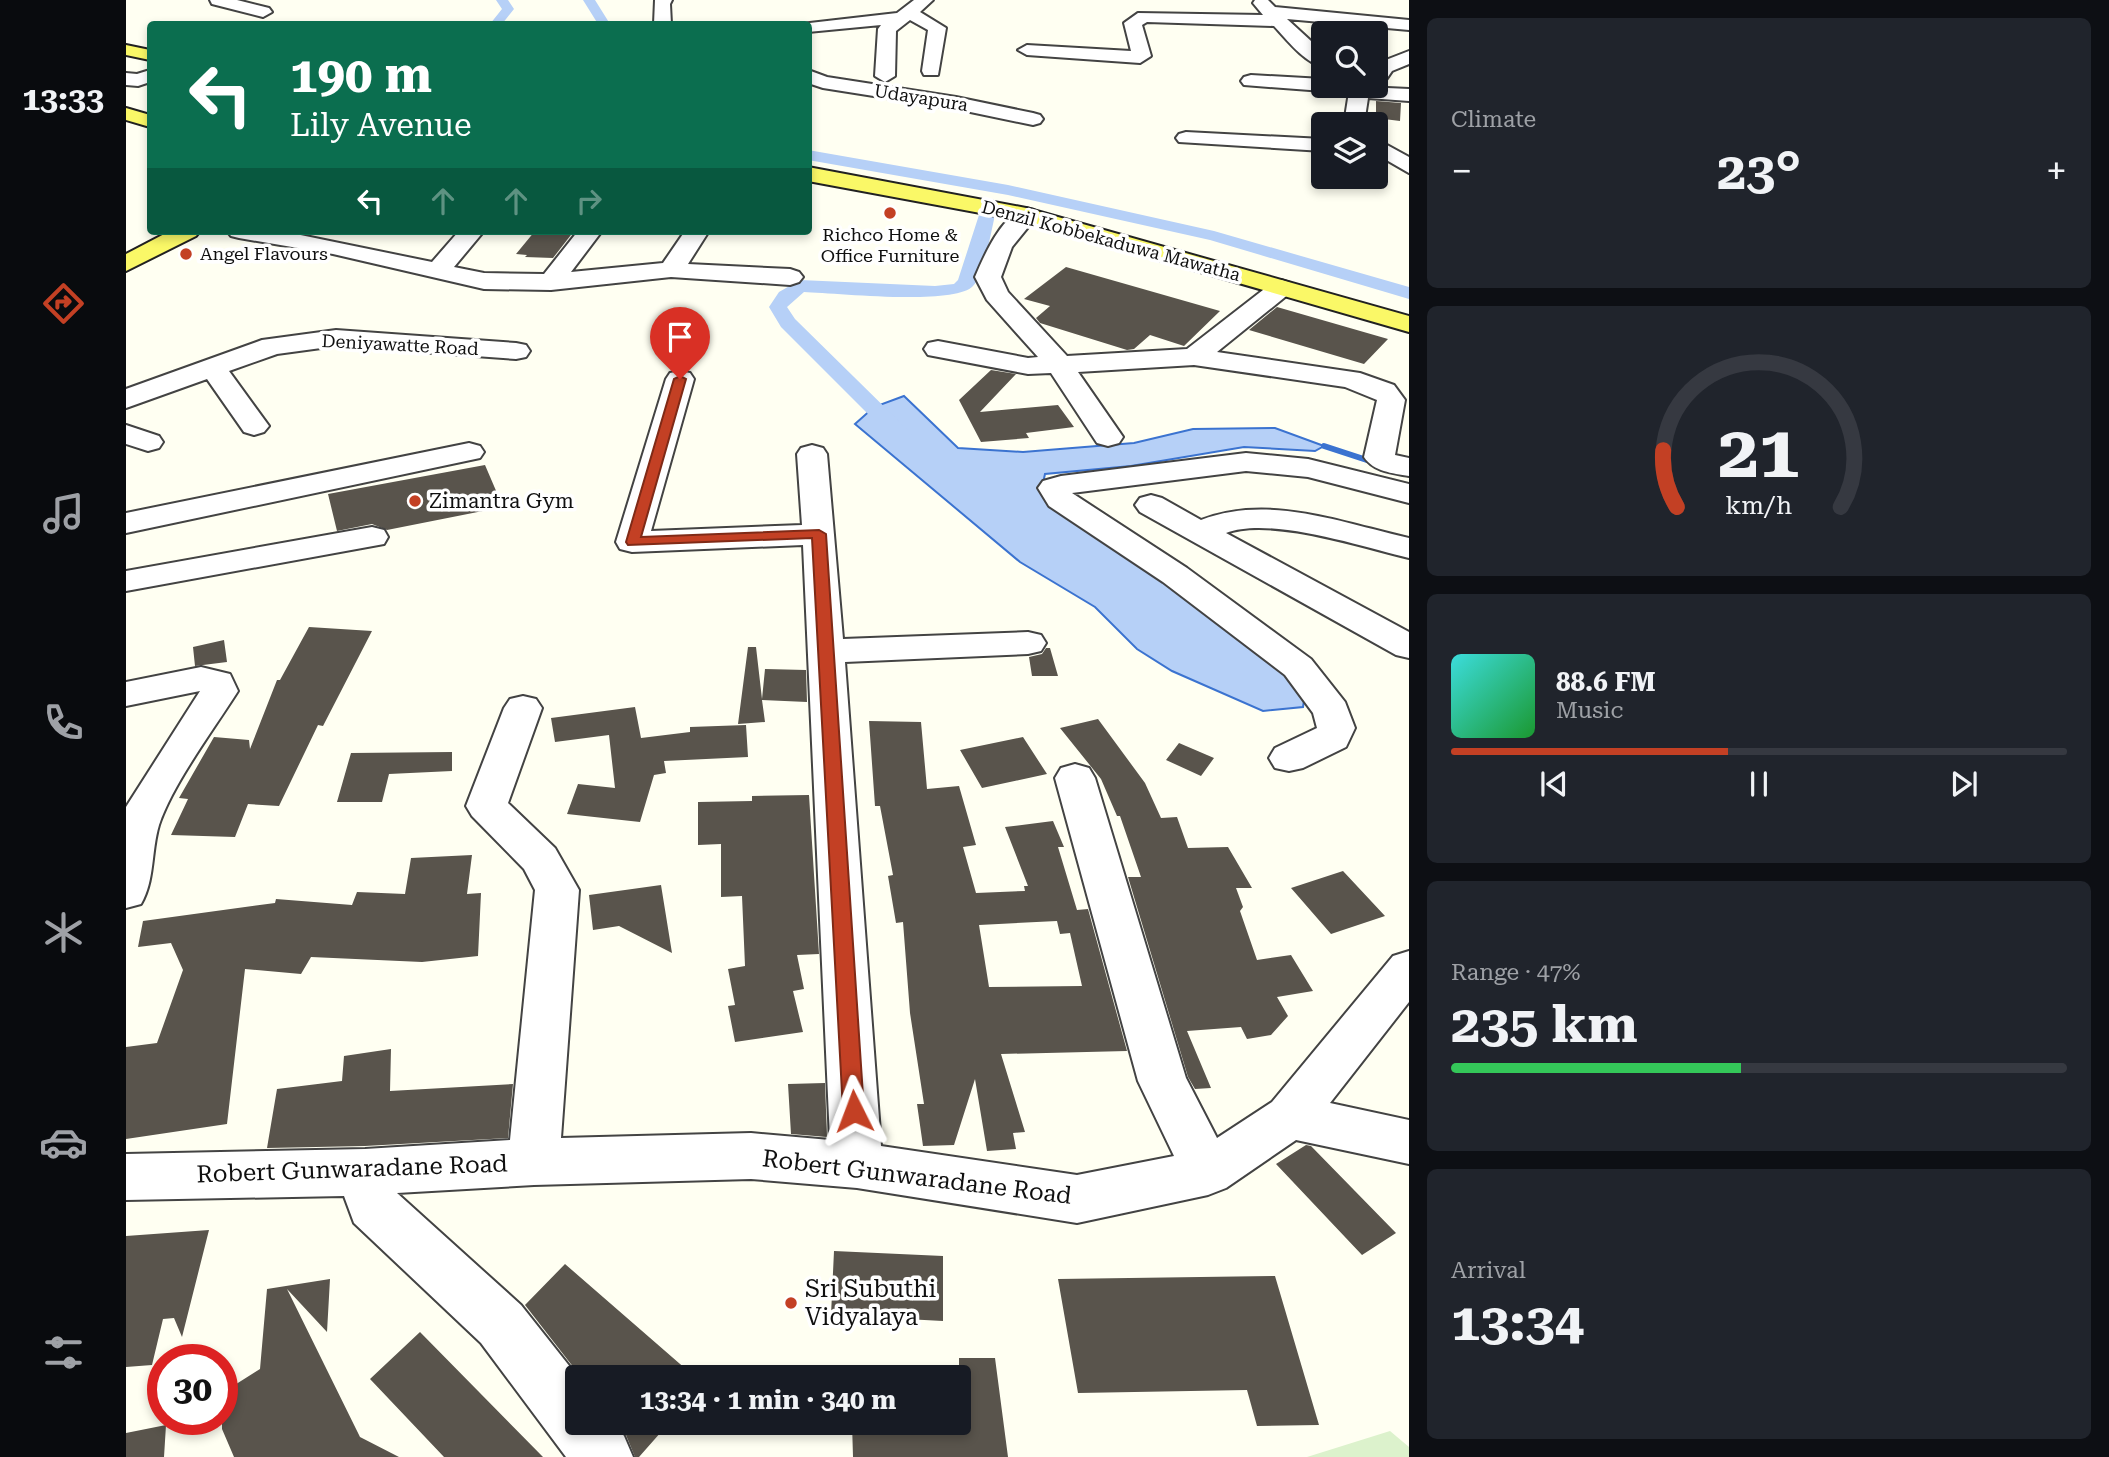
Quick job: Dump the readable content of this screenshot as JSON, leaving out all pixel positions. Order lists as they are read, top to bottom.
{
  "streets": {
    "main road": ["Denzil Kobbekaduwa Mawatha"],
    "street": ["Udayapura", "Deniyawatte Road", "Robert Gunwaradane Road"]
  },
  "places": [
    "Richco Home & Office Furniture",
    "Angel Flavours",
    "Zimantra Gym",
    "Sri Subuthi Vidyalaya"
  ],
  "page": {
    "tabs": "13:33",
    "tile": [
      "Climate",
      ["Range · 47%", "235 km"],
      ["Arrival", "13:34"]
    ],
    "turn": ["190 m", "Lily Avenue"],
    "heat": ["−", "23°", "+"],
    "song": ["88.6 FM", "Music"],
    "limit": "30",
    "trip": "13:34 · 1 min · 340 m",
    "gauge": ["21", "km/h"]
  }
}
